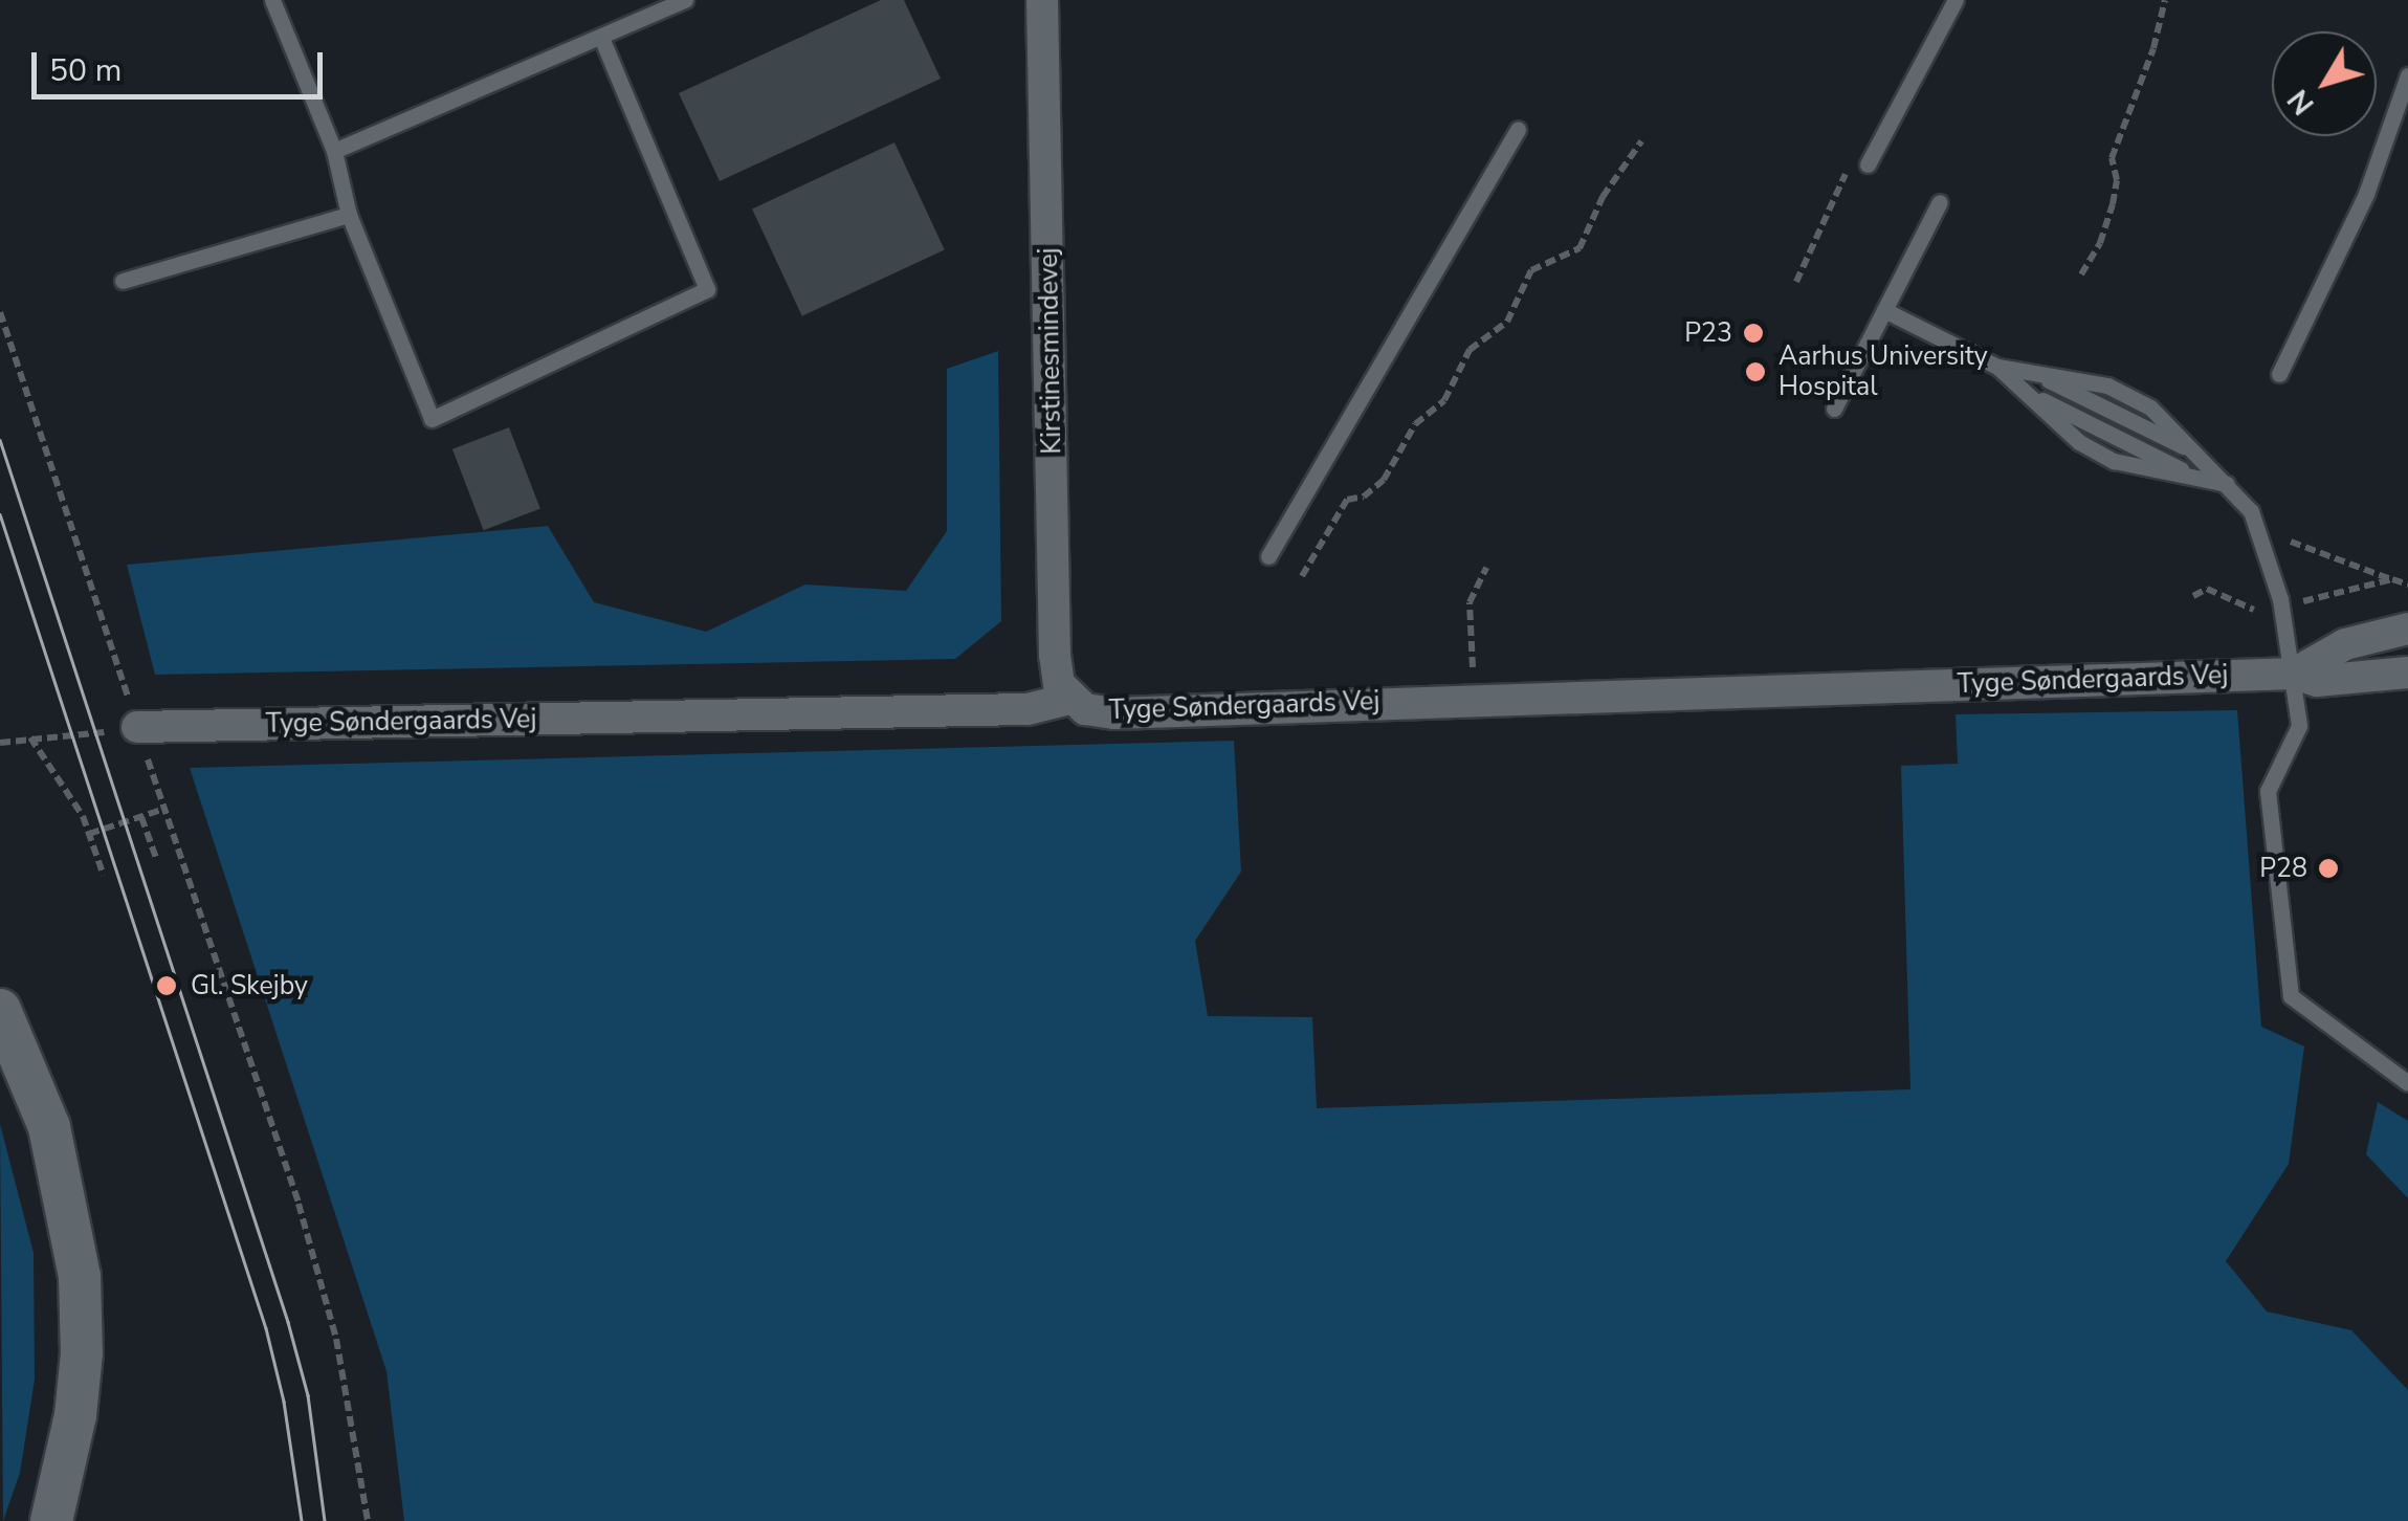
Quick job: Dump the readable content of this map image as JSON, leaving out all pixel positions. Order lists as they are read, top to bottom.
{
  "streets": {
    "street": ["Kirstinesmindevej", "Tyge Søndergaards Vej"]
  },
  "crossings": [
    ["Kirstinesmindevej", "Tyge Søndergaards Vej"]
  ],
  "places": [
    "P23",
    "Aarhus University Hospital",
    "P28",
    "Gl. Skejby"
  ],
  "scale_bar": "50 m",
  "north": "bottom left"
}
